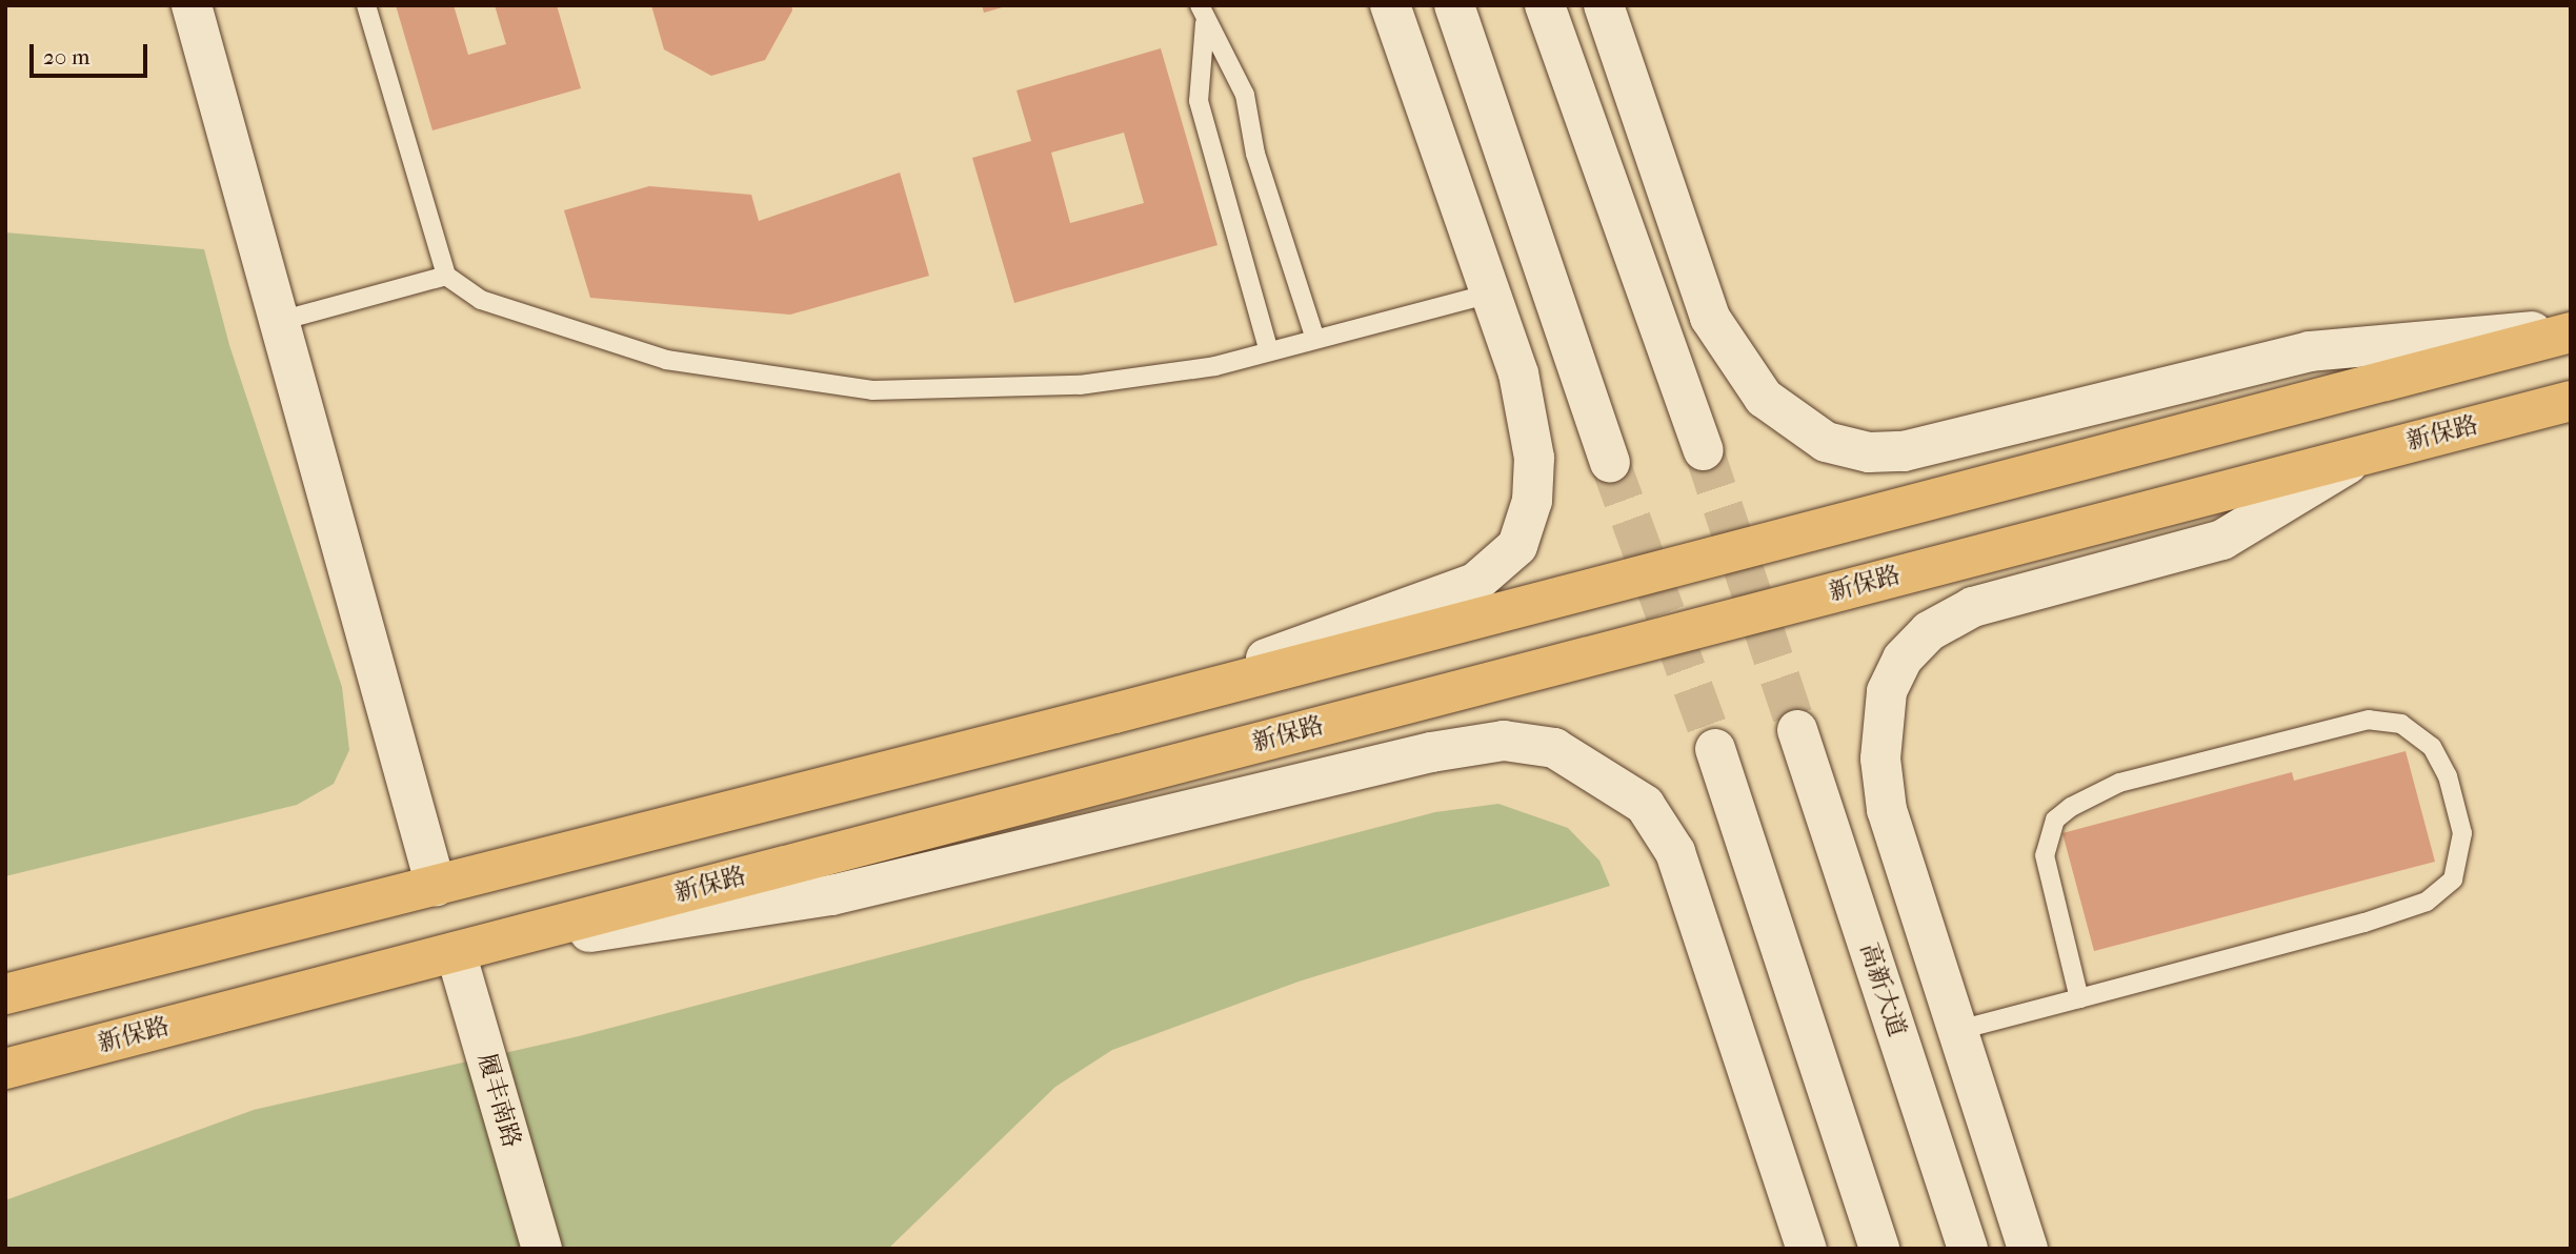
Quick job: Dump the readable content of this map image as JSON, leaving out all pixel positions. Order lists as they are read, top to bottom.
{
  "streets": {
    "main road": ["新保路", "高新大道", "履丰南路"]
  },
  "crossings": [
    ["新保路", "履丰南路"]
  ],
  "scale_bar": "20 m"
}
